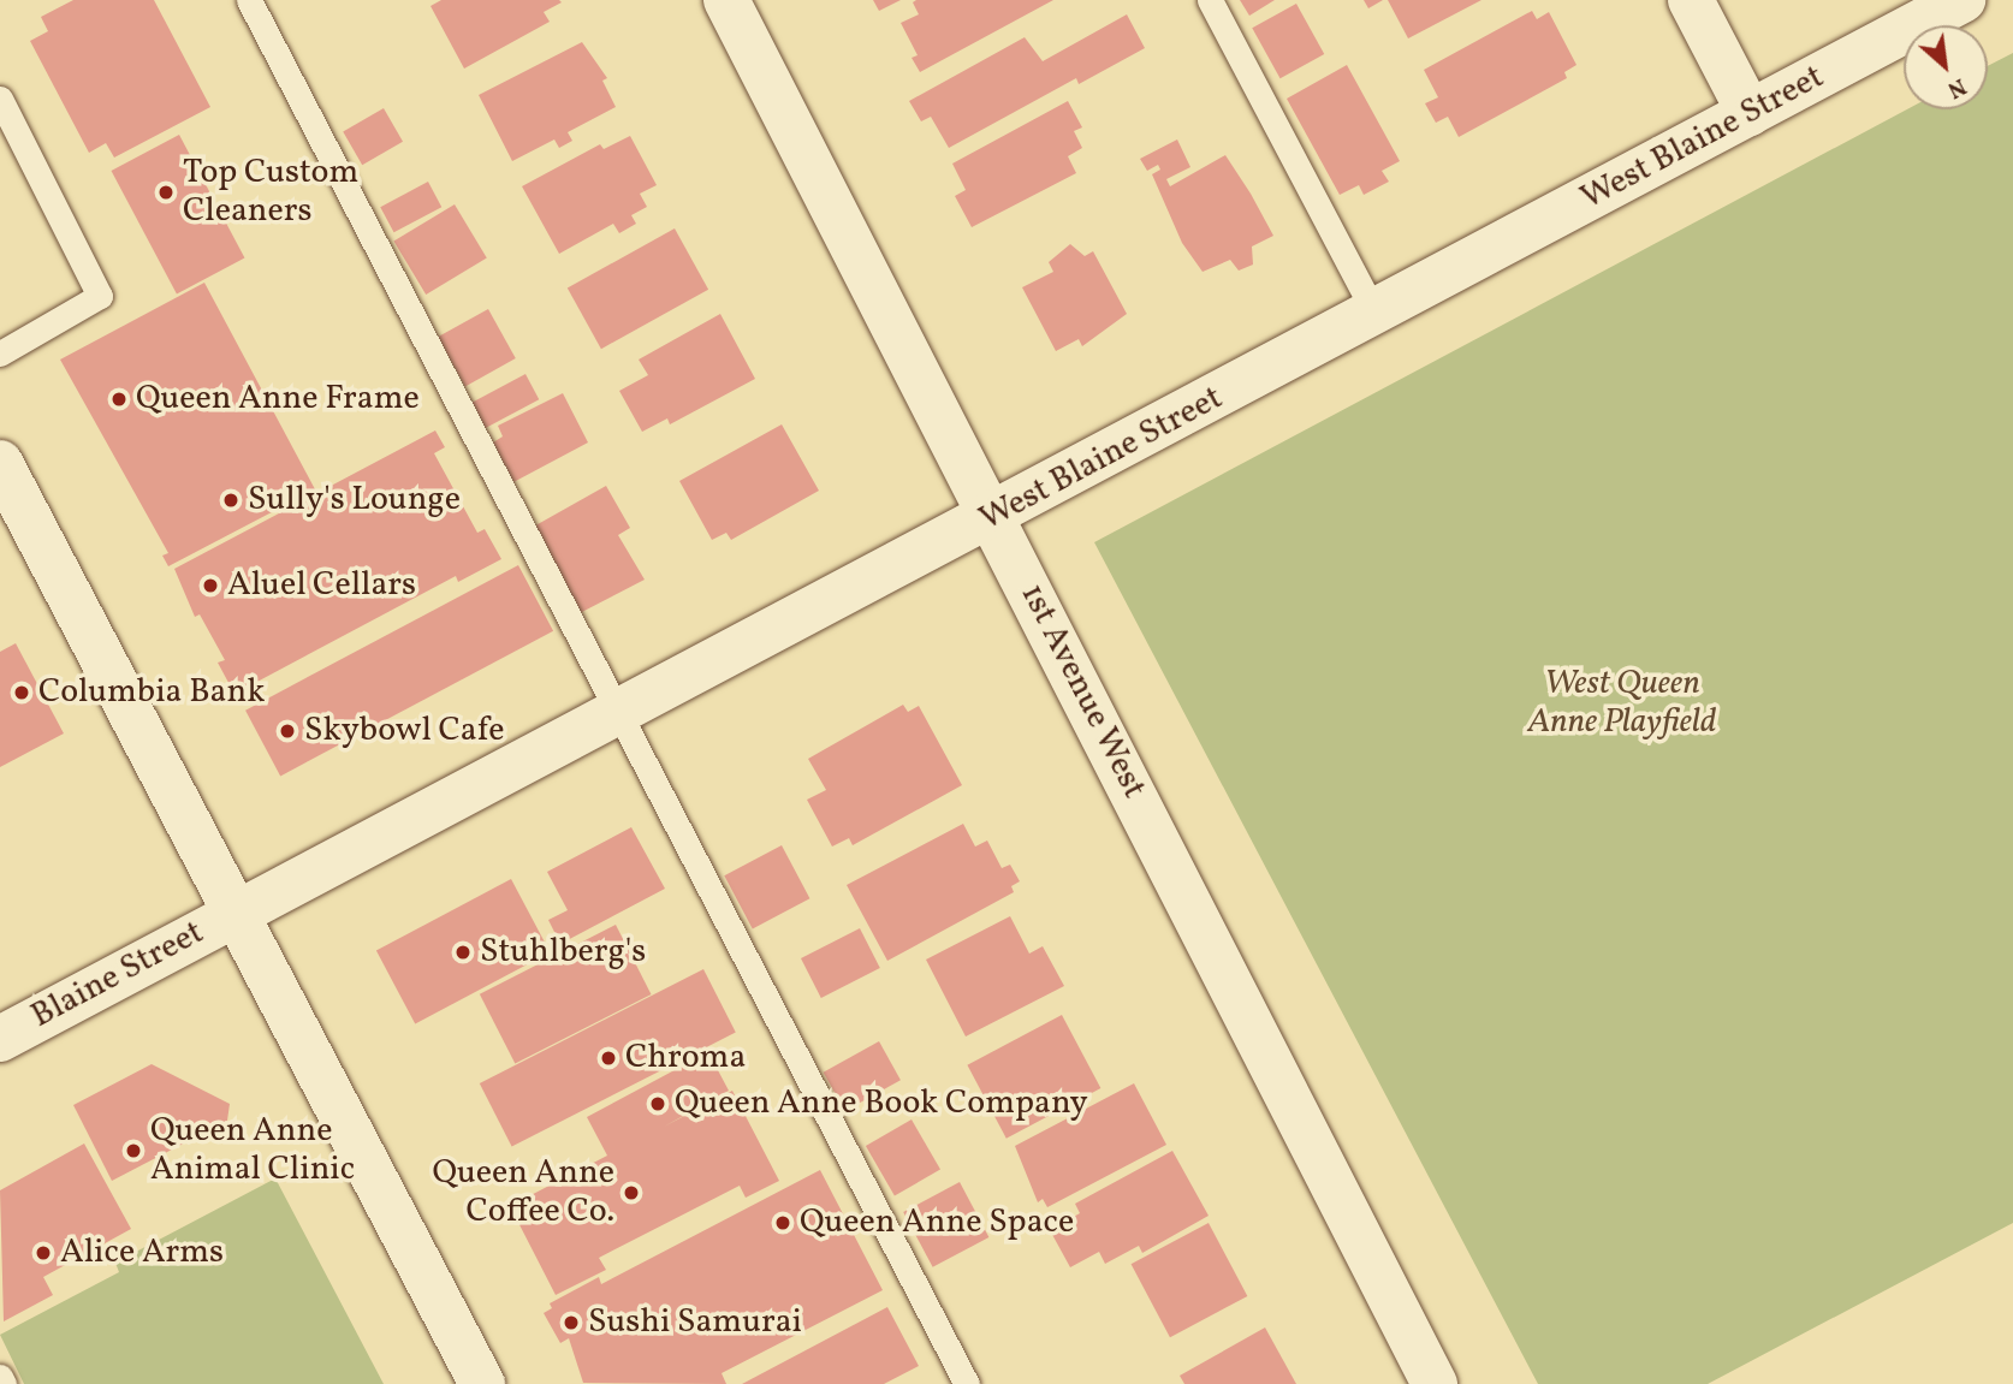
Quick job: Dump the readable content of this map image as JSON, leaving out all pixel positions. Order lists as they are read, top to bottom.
{
  "streets": {
    "street": ["West Blaine Street", "1st Avenue West", "Blaine Street"]
  },
  "crossings": [
    ["West Blaine Street", "1st Avenue West"],
    ["West Blaine Street", "Blaine Street"]
  ],
  "parks": ["West Queen Anne Playfield"],
  "places": [
    "Top Custom Cleaners",
    "Queen Anne Frame",
    "Sully's Lounge",
    "Aluel Cellars",
    "Columbia Bank",
    "Skybowl Cafe",
    "Stuhlberg's",
    "Chroma",
    "Queen Anne Book Company",
    "Queen Anne Animal Clinic",
    "Queen Anne Coffee Co.",
    "Queen Anne Space",
    "Alice Arms",
    "Sushi Samurai"
  ],
  "north": "bottom right"
}
